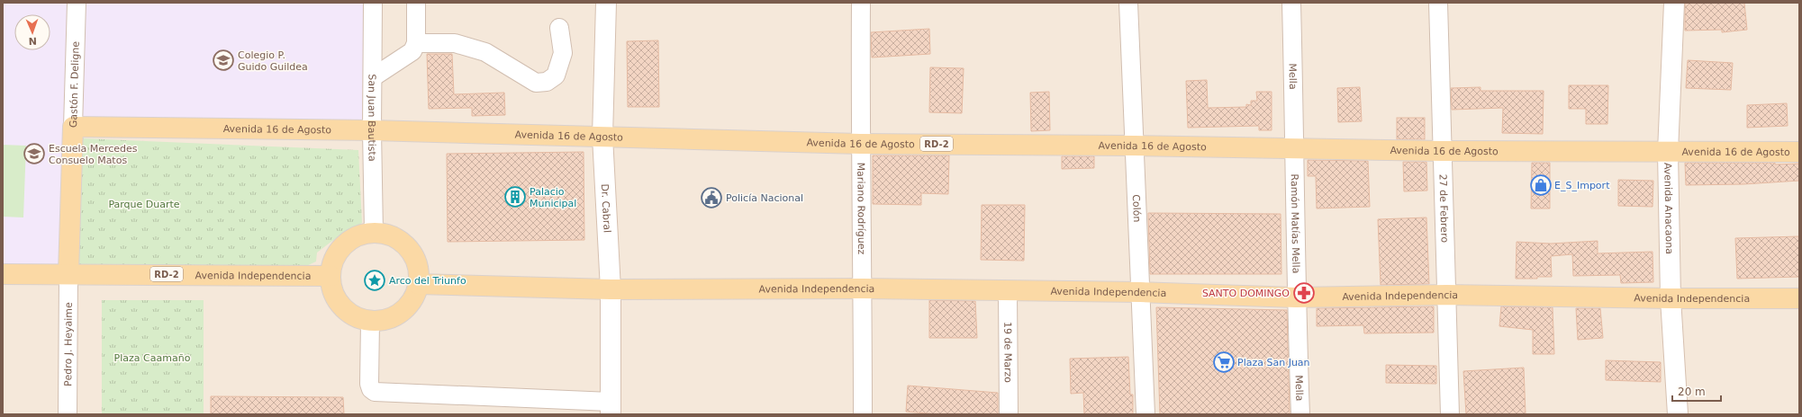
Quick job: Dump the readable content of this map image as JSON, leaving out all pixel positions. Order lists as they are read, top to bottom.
{
  "streets": {
    "main road": [
      "Gastón F. Deligne",
      "Avenida 16 de Agosto",
      "RD-2",
      "Avenida Independencia"
    ],
    "street": [
      "Mella",
      "San Juan Bautista",
      "Dr. Cabral",
      "Mariano Rodríguez",
      "Colón",
      "27 de Febrero",
      "Avenida Anacaona",
      "Ramón Matías Mella",
      "Pedro J. Heyaime",
      "19 de Marzo"
    ]
  },
  "crossings": [
    ["Mella", "Avenida 16 de Agosto"],
    ["Mella", "Ramón Matías Mella"],
    ["Mella", "Avenida Independencia"],
    ["Gastón F. Deligne", "Avenida 16 de Agosto"],
    ["Gastón F. Deligne", "Avenida Independencia"],
    ["Gastón F. Deligne", "Pedro J. Heyaime"],
    ["San Juan Bautista", "Avenida 16 de Agosto"],
    ["San Juan Bautista", "Avenida Independencia"],
    ["Avenida 16 de Agosto", "Dr. Cabral"],
    ["Avenida 16 de Agosto", "Mariano Rodríguez"],
    ["Avenida 16 de Agosto", "Colón"],
    ["Avenida 16 de Agosto", "27 de Febrero"],
    ["Avenida 16 de Agosto", "Avenida Anacaona"],
    ["Avenida 16 de Agosto", "Ramón Matías Mella"],
    ["Dr. Cabral", "Avenida Independencia"],
    ["Mariano Rodríguez", "Avenida Independencia"],
    ["Colón", "Avenida Independencia"],
    ["27 de Febrero", "Avenida Independencia"],
    ["Avenida Anacaona", "Avenida Independencia"],
    ["Ramón Matías Mella", "Avenida Independencia"],
    ["Avenida Independencia", "Pedro J. Heyaime"],
    ["Avenida Independencia", "19 de Marzo"]
  ],
  "parks": ["Parque Duarte", "Plaza Caamaño"],
  "places": {
    "school or university": ["Colegio P. Guido Guildea", "Escuela Mercedes Consuelo Matos"],
    "shop": ["E_S_Import"],
    "building": ["Palacio Municipal"],
    "public building": ["Policía Nacional"],
    "place": ["Arco del Triunfo"],
    "pharmacy": ["SANTO DOMINGO"],
    "supermarket": ["Plaza San Juan"]
  },
  "scale_bar": "20 m",
  "north": "bottom"
}
